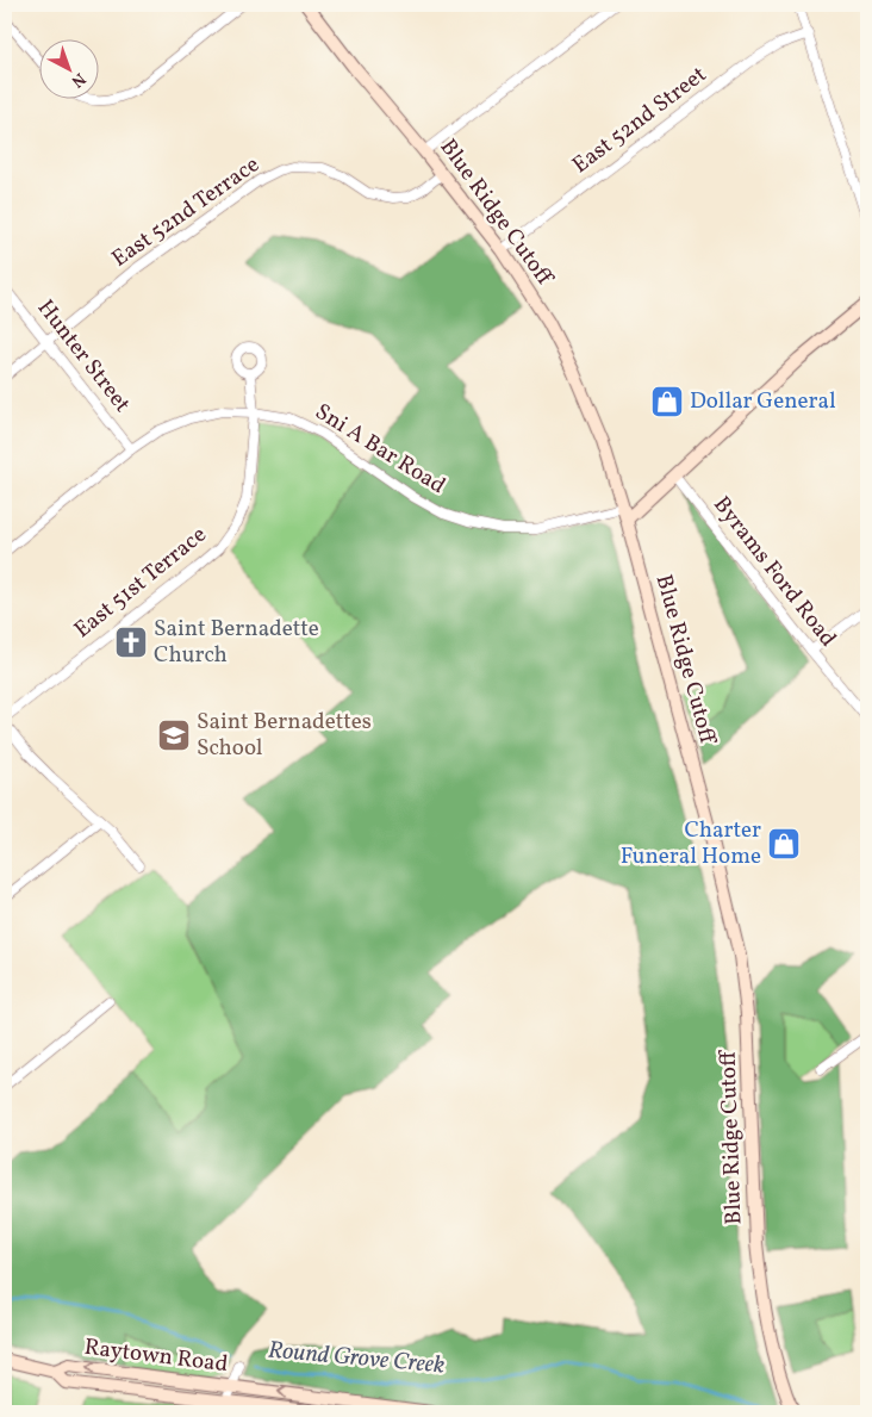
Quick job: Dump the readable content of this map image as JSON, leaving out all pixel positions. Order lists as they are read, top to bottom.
{
  "streets": {
    "main road": ["Blue Ridge Cutoff", "Sni A Bar Road", "Raytown Road"],
    "street": [
      "East 52nd Street",
      "East 52nd Terrace",
      "Hunter Street",
      "Byrams Ford Road",
      "East 51st Terrace"
    ]
  },
  "crossings": [
    ["East 52nd Street", "Blue Ridge Cutoff"],
    ["East 52nd Terrace", "Blue Ridge Cutoff"],
    ["East 52nd Terrace", "Hunter Street"],
    ["Blue Ridge Cutoff", "Sni A Bar Road"],
    ["Sni A Bar Road", "Byrams Ford Road"],
    ["Sni A Bar Road", "East 51st Terrace"]
  ],
  "water": ["Round Grove Creek"],
  "places": {
    "shop": ["Dollar General", "Charter Funeral Home"],
    "church": ["Saint Bernadette Church"],
    "school or university": ["Saint Bernadettes School"]
  },
  "north": "bottom right"
}
